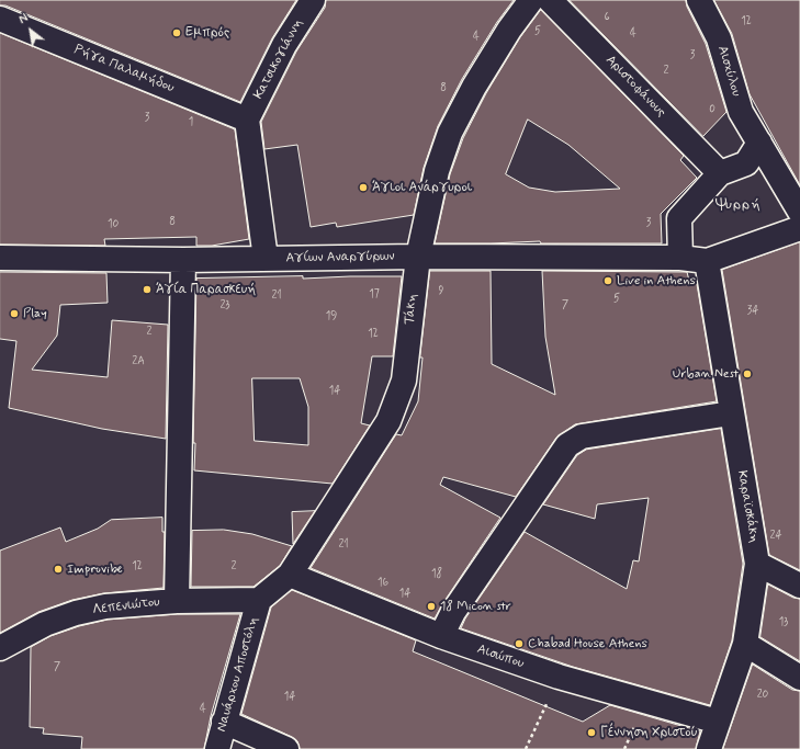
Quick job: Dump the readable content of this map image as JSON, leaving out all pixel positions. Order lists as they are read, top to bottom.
{
  "streets": {
    "street": [
      "Κατσικογιάννη",
      "Ρήγα Παλαμήδου",
      "Αισχύλου",
      "Αριστοφάνους",
      "Αγίων Αναργύρων",
      "Τάκη",
      "Καραϊσκάκη",
      "Λεπενιώτου",
      "Αισώπου",
      "Ναυάρχου Αποστόλη"
    ]
  },
  "crossings": [
    ["Κατσικογιάννη", "Ρήγα Παλαμήδου"],
    ["Αγίων Αναργύρων", "Τάκη"],
    ["Αγίων Αναργύρων", "Καραϊσκάκη"],
    ["Τάκη", "Λεπενιώτου"],
    ["Τάκη", "Αισώπου"],
    ["Τάκη", "Ναυάρχου Αποστόλη"],
    ["Καραϊσκάκη", "Αισώπου"],
    ["Λεπενιώτου", "Ναυάρχου Αποστόλη"]
  ],
  "districts": ["Ψυρρή"],
  "places": [
    "Εμπρός",
    "Άγιοι Ανάργυροι",
    "Live in Athens",
    "Άγία Παρασκευή",
    "Play",
    "Urban Nest",
    "Improvibe",
    "18 Micon str",
    "Chabad House Athens",
    "Γέννηση Χριστού"
  ],
  "house_numbers": [
    "6",
    "12",
    "5",
    "4",
    "4",
    "3",
    "2",
    "8",
    "0",
    "3",
    "1",
    "8",
    "3",
    "10",
    "9",
    "17",
    "21",
    "5",
    "23",
    "7",
    "34",
    "19",
    "2",
    "12",
    "2A",
    "14",
    "24",
    "21",
    "12",
    "2",
    "18",
    "16",
    "14",
    "13",
    "7",
    "20",
    "14",
    "4"
  ],
  "north": "top left"
}
